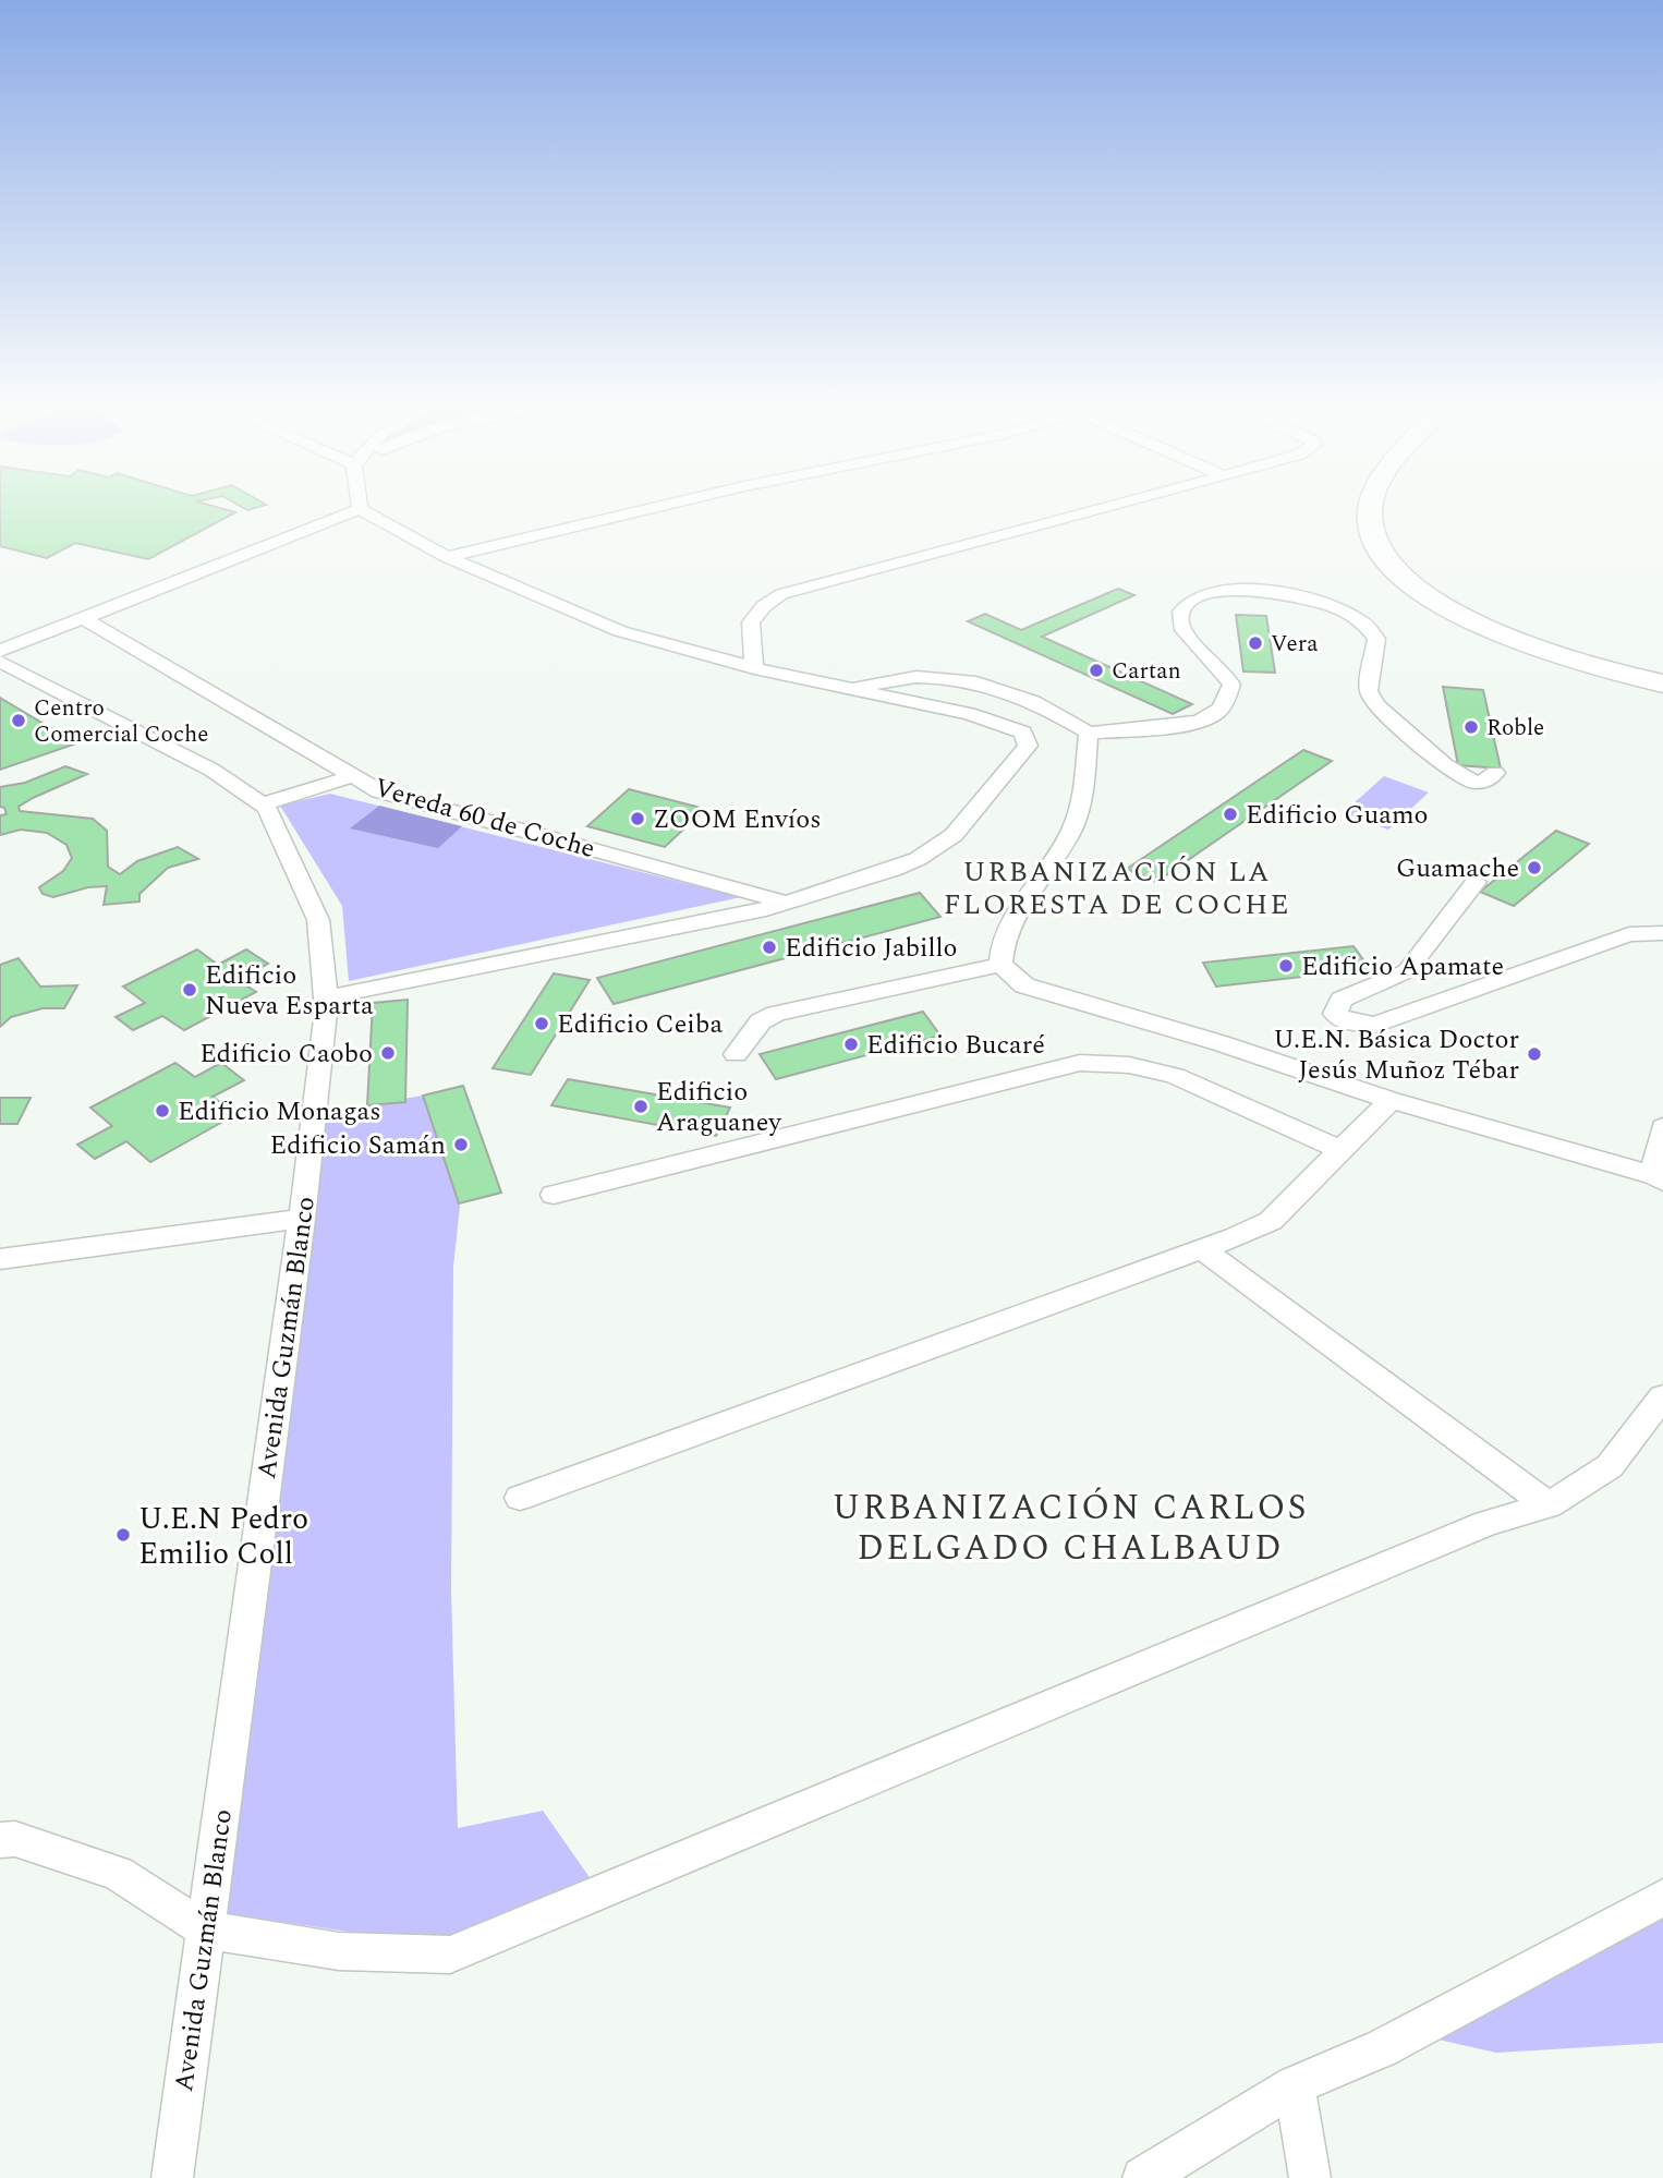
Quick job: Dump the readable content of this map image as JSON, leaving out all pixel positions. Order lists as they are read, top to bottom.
{
  "streets": {
    "street": ["Vereda 60 de Coche", "Avenida Guzmán Blanco"]
  },
  "districts": ["URBANIZACIÓN LA FLORESTA DE COCHE", "URBANIZACIÓN CARLOS DELGADO CHALBAUD"],
  "places": [
    "Vera",
    "Cartan",
    "Centro Comercial Coche",
    "Roble",
    "Edificio Guamo",
    "ZOOM Envíos",
    "Guamache",
    "Edificio Jabillo",
    "Edificio Apamate",
    "Edificio Nueva Esparta",
    "Edificio Ceiba",
    "Edificio Bucaré",
    "Edificio Caobo",
    "U.E.N. Básica Doctor Jesús Muñoz Tébar",
    "Edificio Araguaney",
    "Edificio Monagas",
    "Edificio Samán",
    "U.E.N Pedro Emilio Coll"
  ]
}
